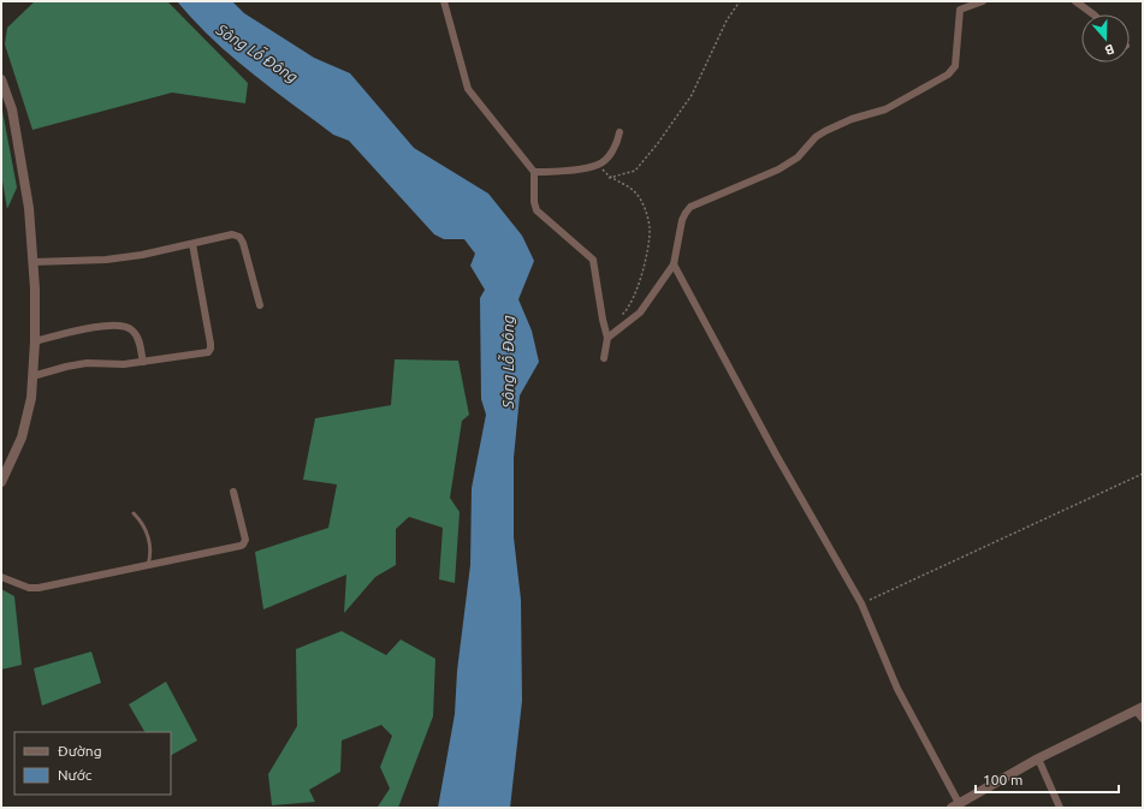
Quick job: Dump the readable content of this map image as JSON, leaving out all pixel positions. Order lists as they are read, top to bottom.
{
  "water": ["Sông Lỗ Đông"],
  "legend": ["Đường", "Nước"],
  "scale_bar": "100 m",
  "north": "bottom"
}
